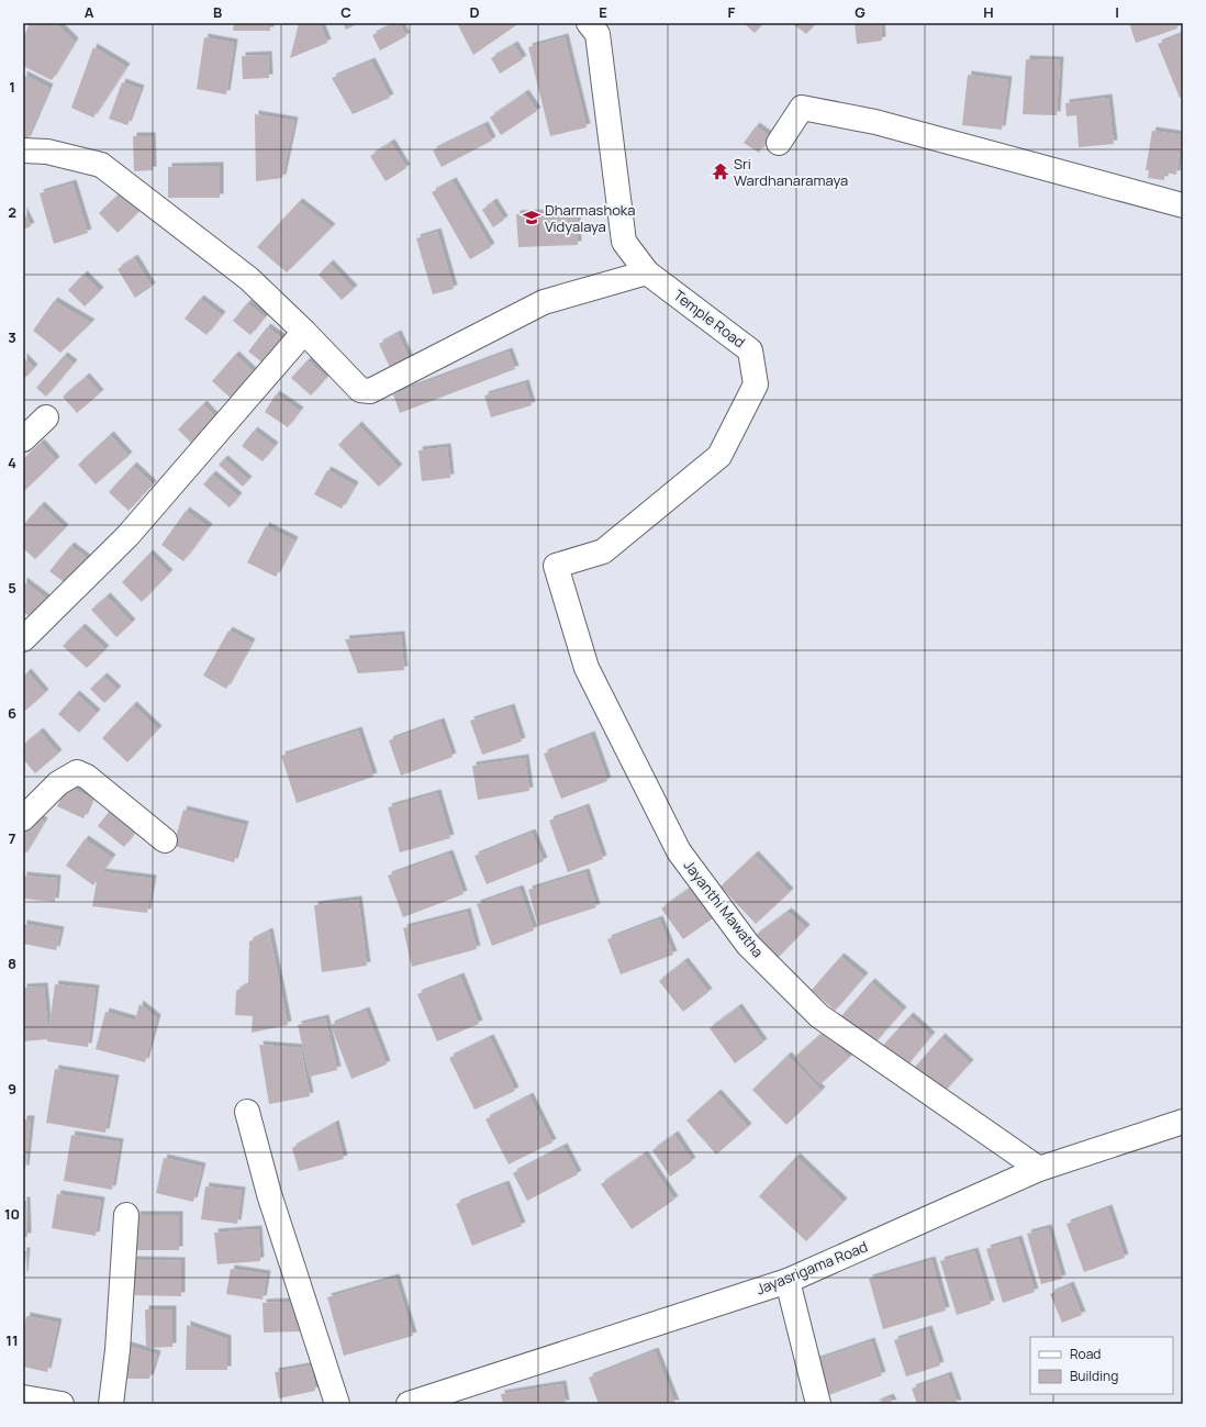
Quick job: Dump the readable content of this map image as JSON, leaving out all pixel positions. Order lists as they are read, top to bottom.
{
  "streets": {
    "street": ["Temple Road", "Jayanthi Mawatha", "Jayasrigama Road"]
  },
  "crossings": [
    ["Temple Road", "Jayanthi Mawatha"],
    ["Jayanthi Mawatha", "Jayasrigama Road"]
  ],
  "places": {
    "temple": ["Sri Wardhanaramaya"],
    "school or university": ["Dharmashoka Vidyalaya"]
  },
  "legend": ["Road", "Building"],
  "grid": {
    "columns": [
      "A",
      "B",
      "C",
      "D",
      "E",
      "F",
      "G",
      "H",
      "I"
    ],
    "rows": [
      "1",
      "2",
      "3",
      "4",
      "5",
      "6",
      "7",
      "8",
      "9",
      "10",
      "11"
    ]
  }
}
